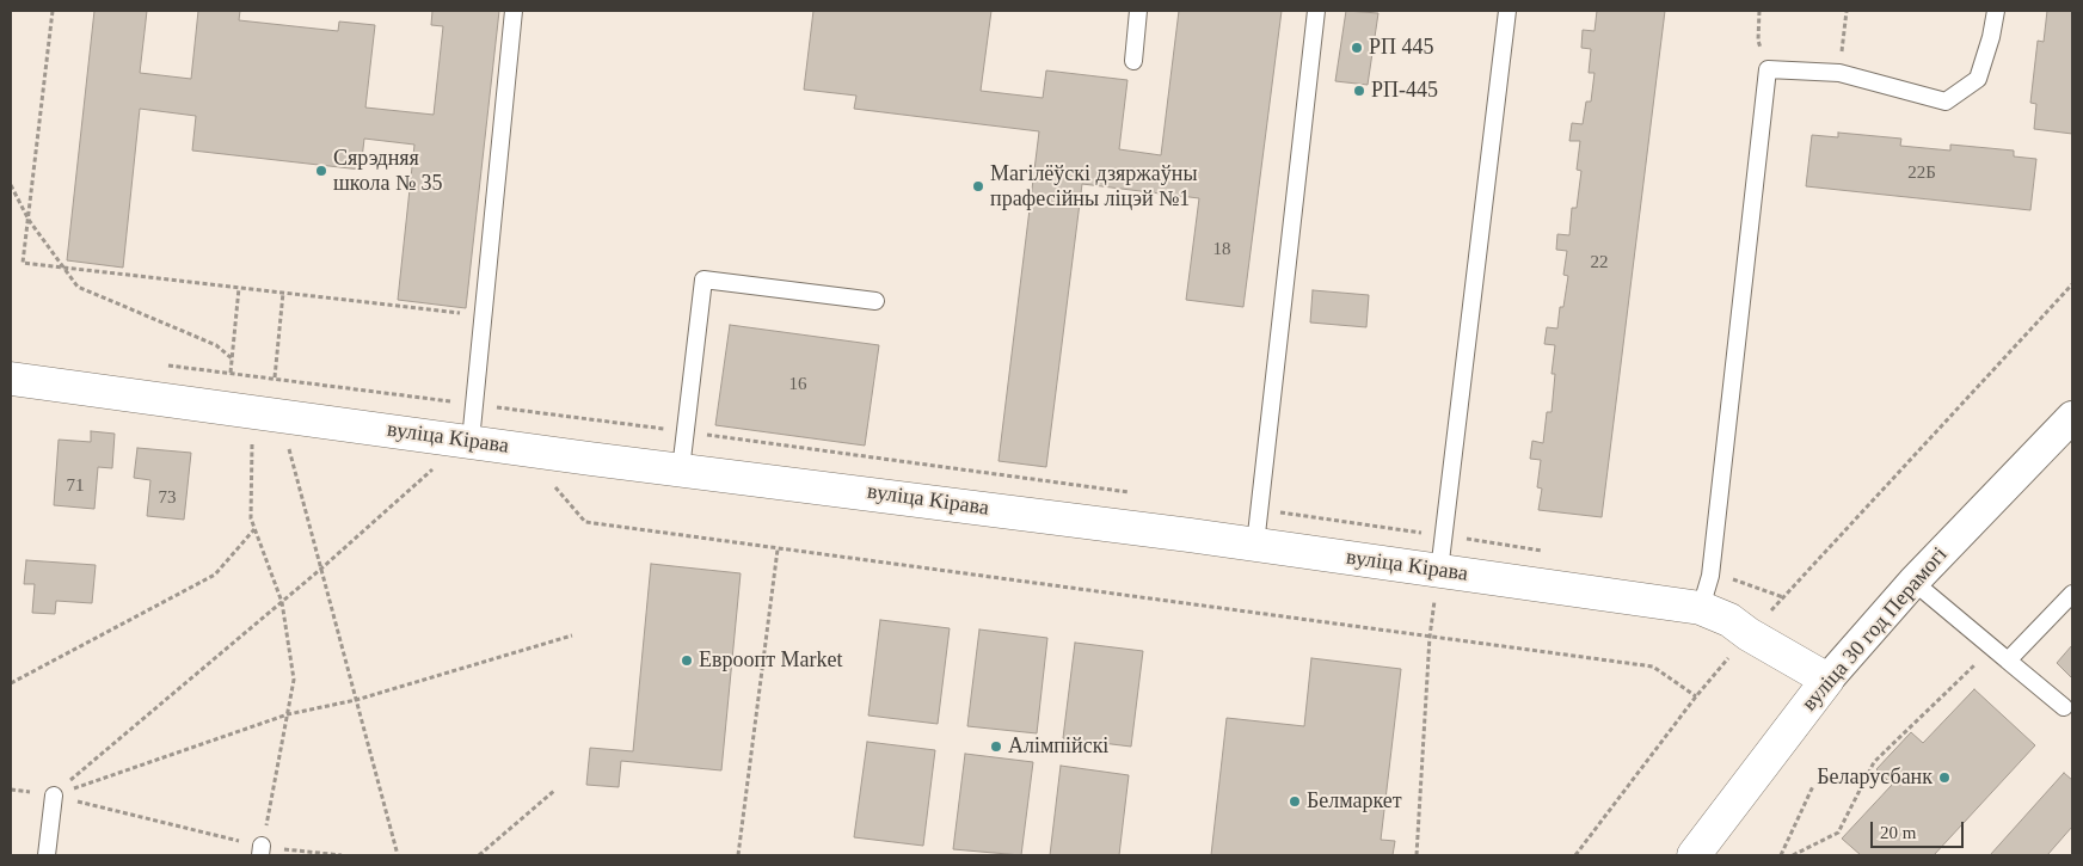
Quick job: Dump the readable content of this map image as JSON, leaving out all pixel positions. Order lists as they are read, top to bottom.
{
  "streets": {
    "street": ["вуліца Кірава", "вуліца 30 год Перамогі"]
  },
  "crossings": [
    ["вуліца Кірава", "вуліца 30 год Перамогі"]
  ],
  "places": [
    "РП 445",
    "РП-445",
    "Сярэдняя школа № 35",
    "Магілёўскі дзяржаўны прафесійны ліцэй №1",
    "Евроопт Market",
    "Алімпійскі",
    "Беларусбанк",
    "Белмаркет"
  ],
  "house_numbers": [
    "22Б",
    "18",
    "22",
    "16",
    "71",
    "73"
  ],
  "scale_bar": "20 m"
}
